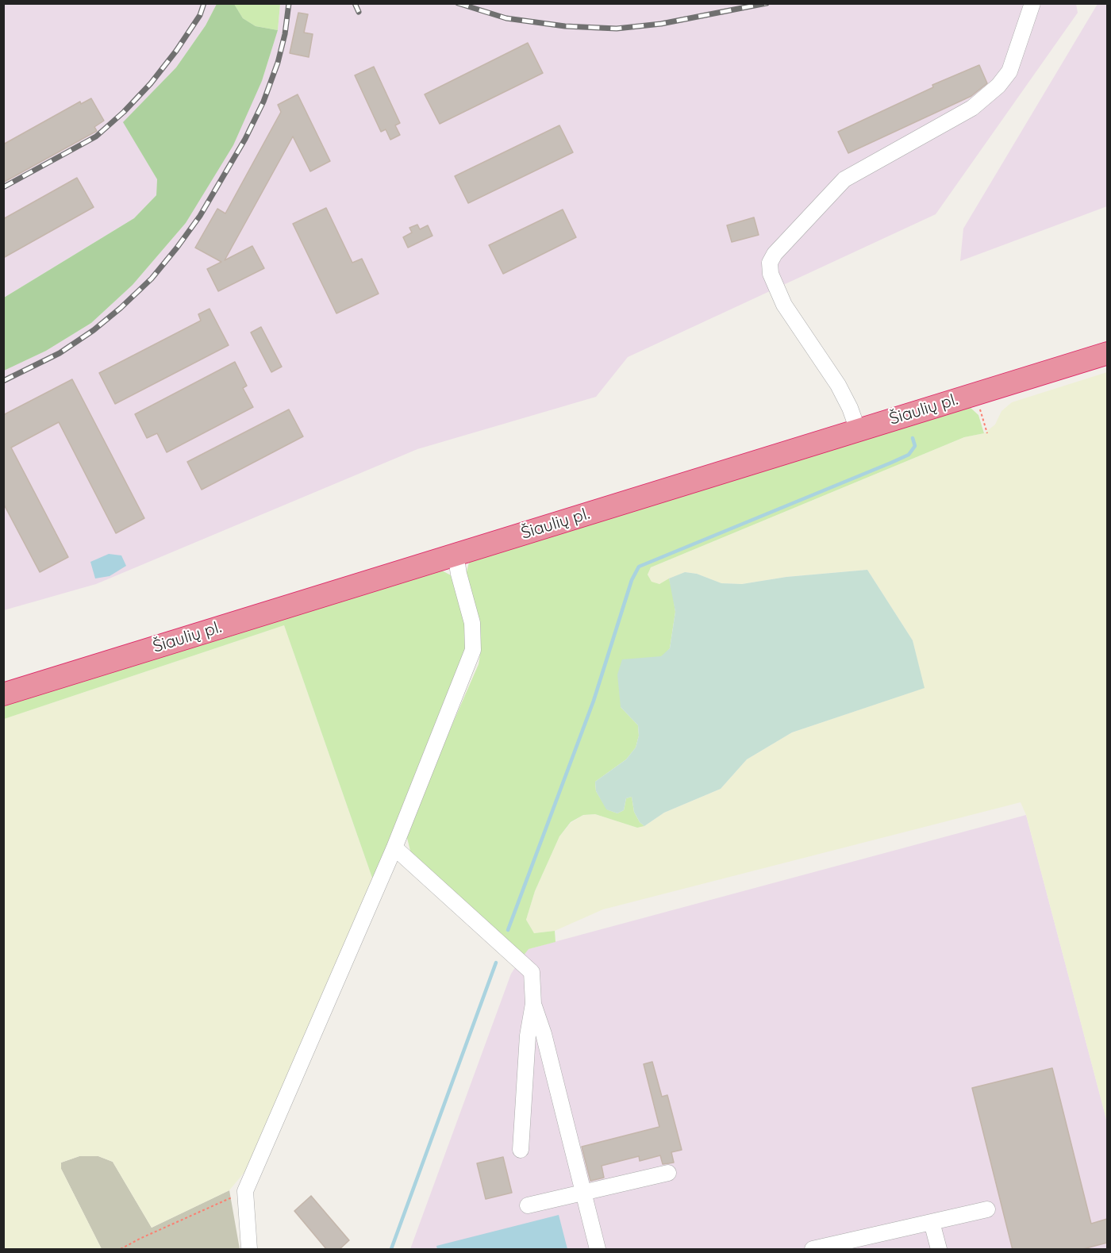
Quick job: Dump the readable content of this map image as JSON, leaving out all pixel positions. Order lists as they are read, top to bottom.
{
  "streets": {
    "highway": ["Šiaulių pl."]
  }
}
